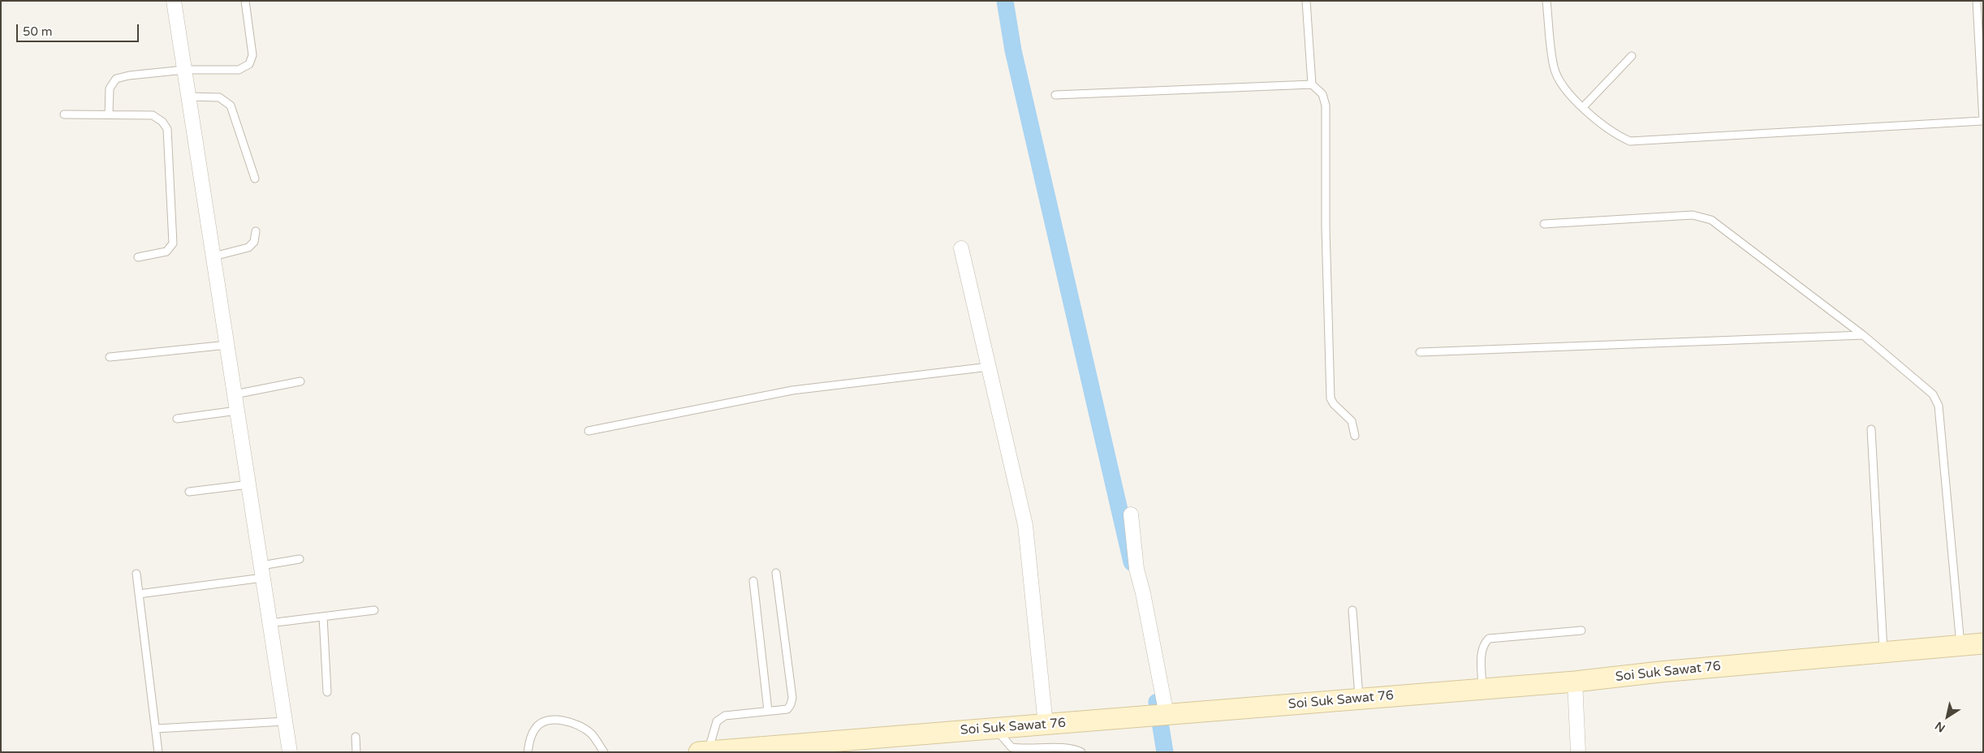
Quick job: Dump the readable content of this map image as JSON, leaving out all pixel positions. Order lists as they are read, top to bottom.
{
  "streets": {
    "street": ["Soi Suk Sawat 76"]
  },
  "scale_bar": "50 m",
  "north": "bottom left"
}
